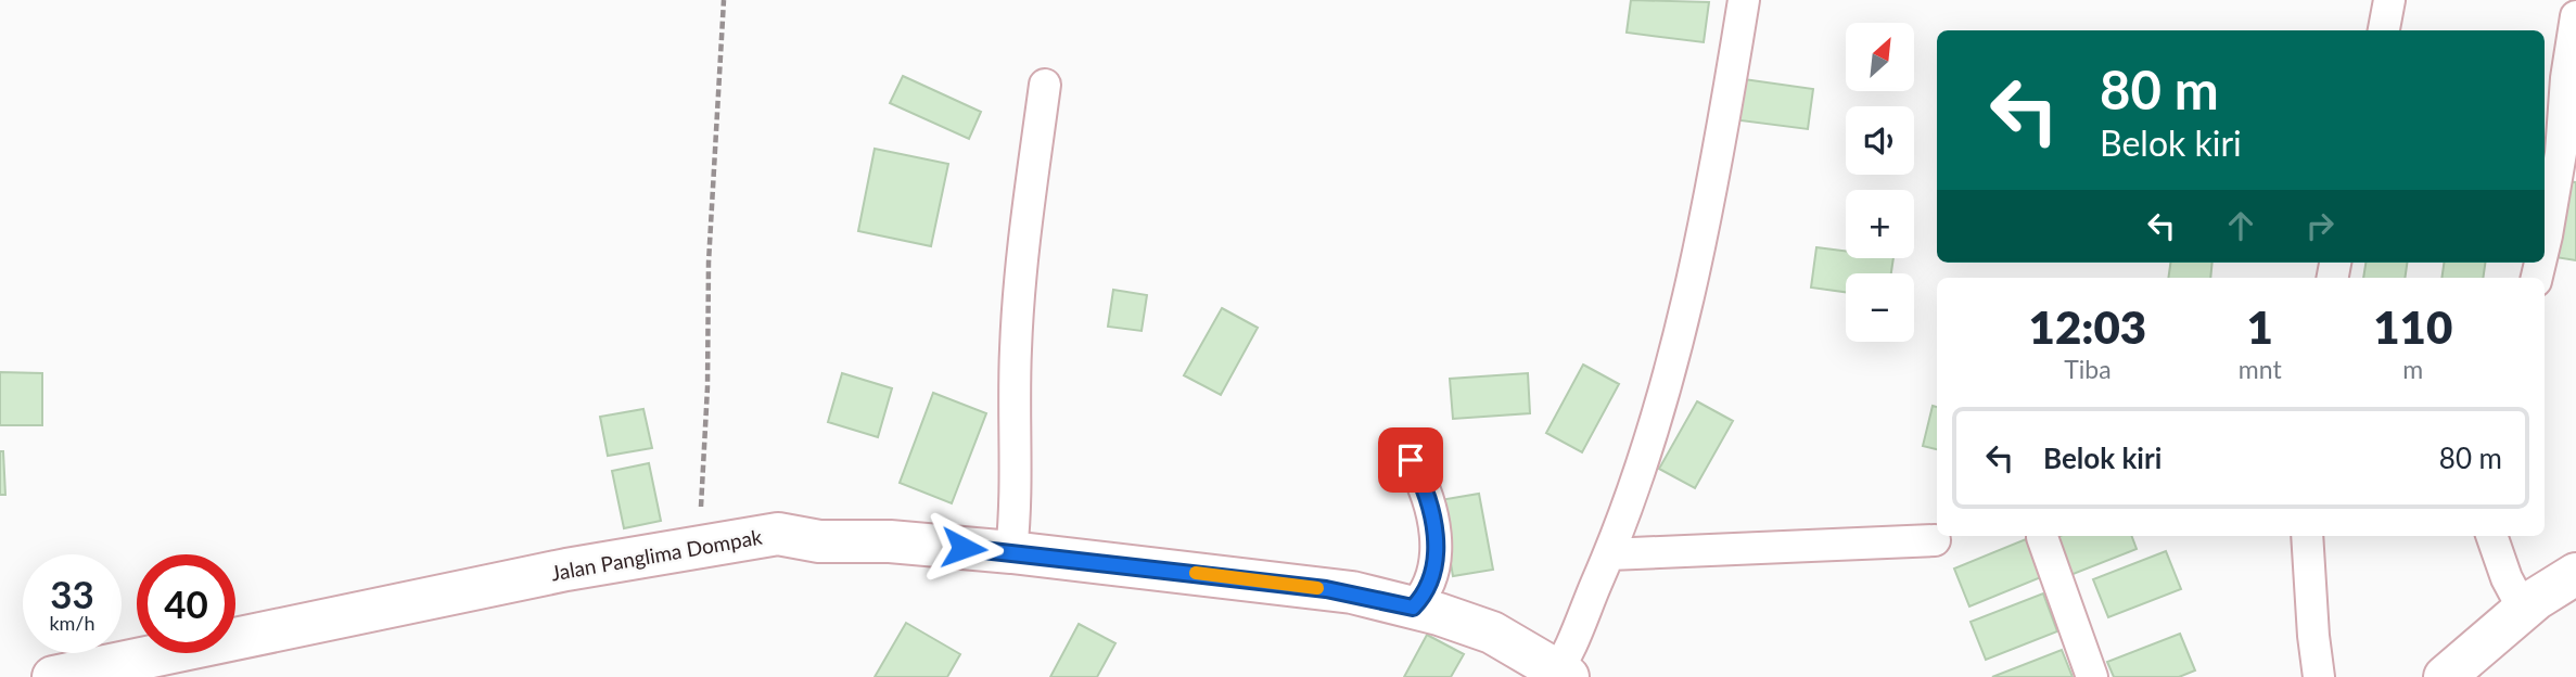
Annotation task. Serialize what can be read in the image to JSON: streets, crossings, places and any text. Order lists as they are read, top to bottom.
{
  "streets": {
    "street": ["Jalan Panglima Dompak"]
  },
  "north": "top right",
  "page": {
    "map_buttons": ["+", "−"],
    "turn": ["80 m", "Belok kiri"],
    "eta": [
      "12:03",
      "Tiba",
      "1",
      "mnt",
      "110",
      "m"
    ],
    "list": [
      {
        "name": "Belok kiri",
        "value": "80 m"
      }
    ],
    "speed": "33 km/h",
    "limit": "40"
  }
}
